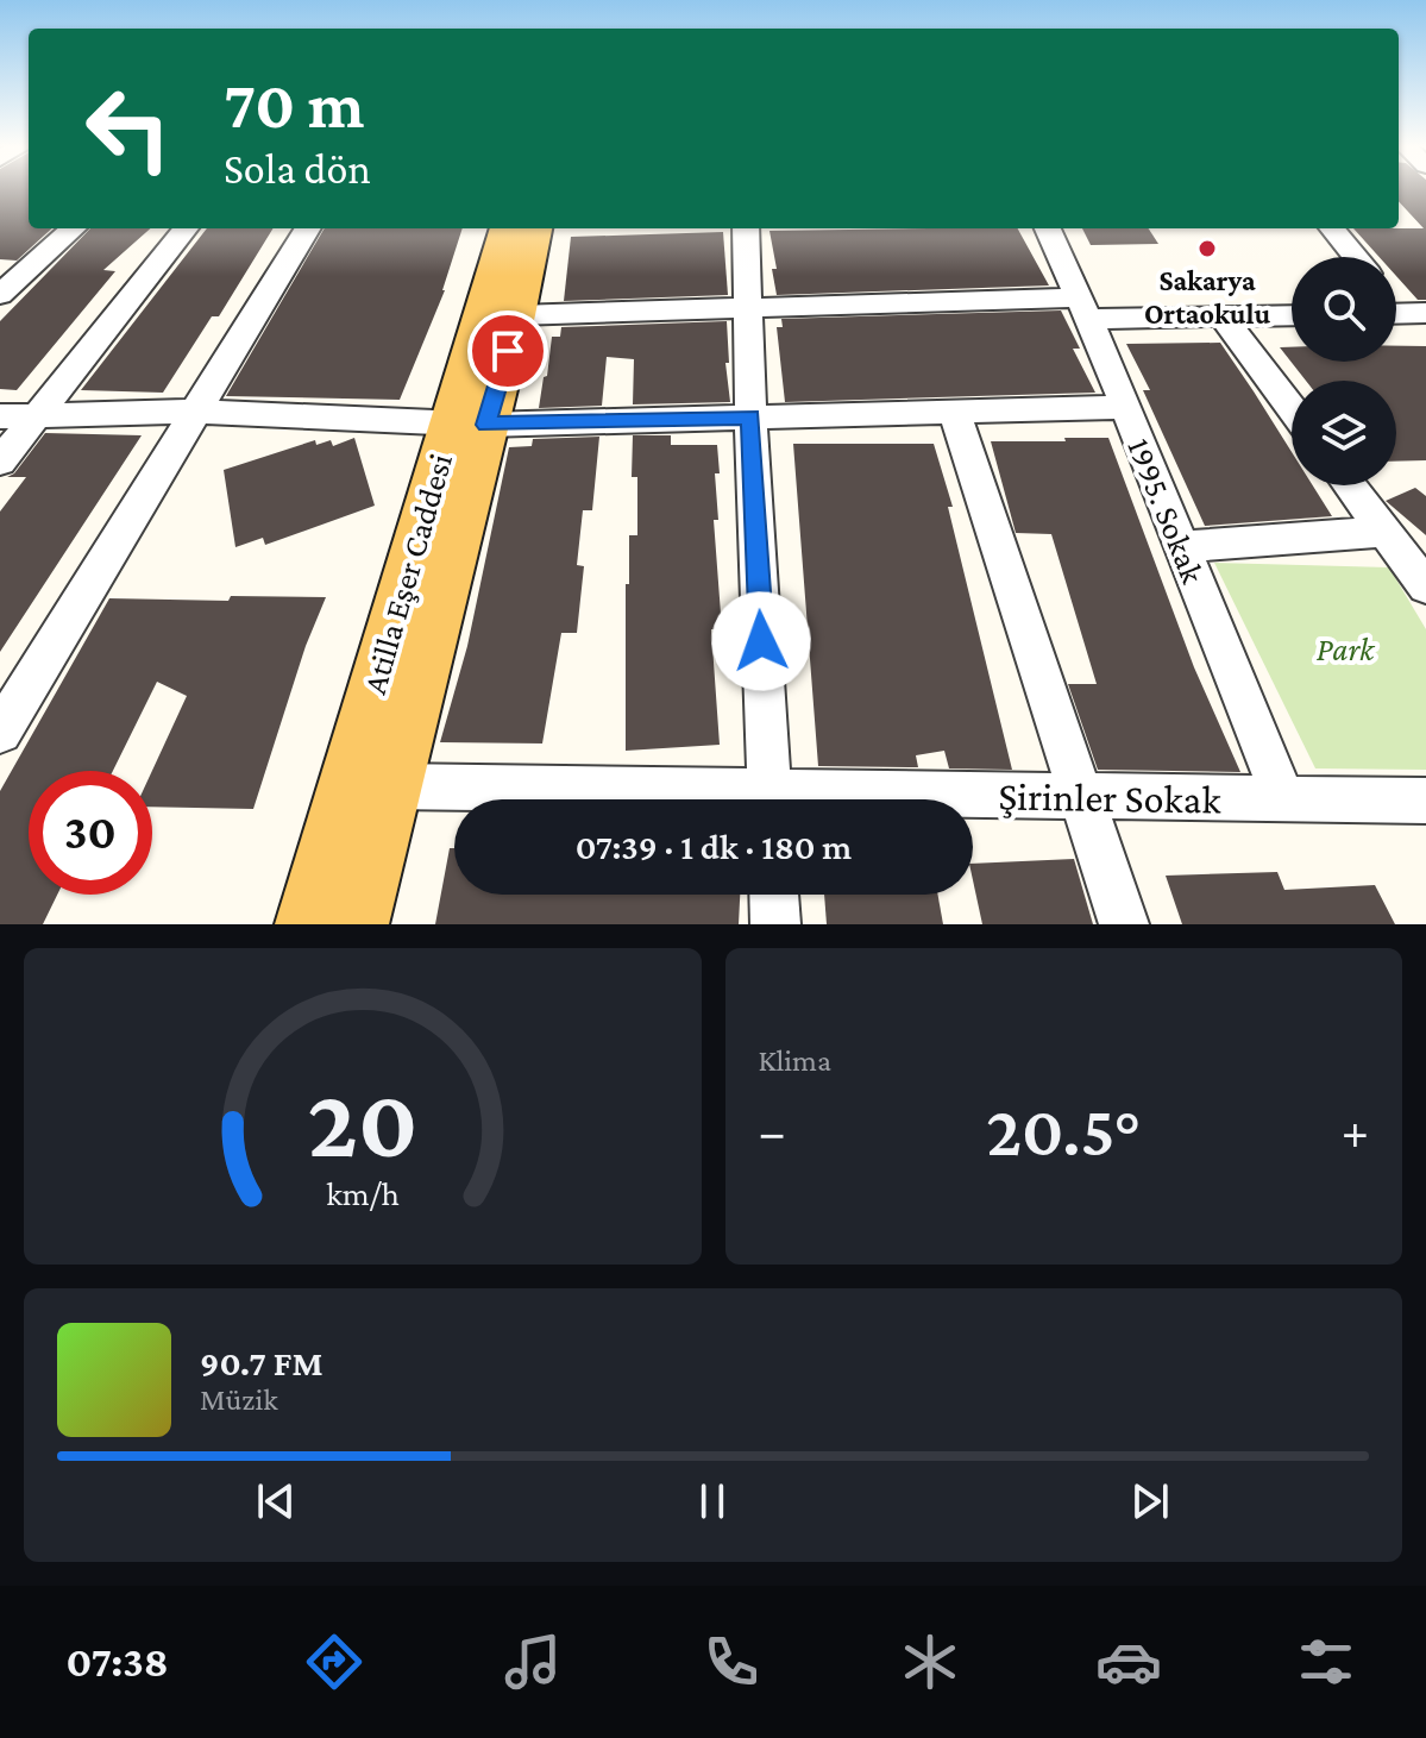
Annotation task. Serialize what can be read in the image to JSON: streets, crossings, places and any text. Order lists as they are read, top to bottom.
{
  "streets": {
    "main road": ["Atilla Eşer Caddesi"],
    "street": ["1995. Sokak", "Şirinler Sokak"]
  },
  "crossings": [
    ["1995. Sokak", "Şirinler Sokak"],
    ["Atilla Eşer Caddesi", "Şirinler Sokak"]
  ],
  "parks": ["Park"],
  "places": ["Sakarya Ortaokulu"],
  "page": {
    "turn": ["70 m", "Sola dön"],
    "limit": "30",
    "trip": "07:39 · 1 dk · 180 m",
    "tile": "Klima",
    "heat": ["−", "20.5°", "+"],
    "song": ["90.7 FM", "Müzik"],
    "tabs": "07:38",
    "gauge": ["20", "km/h"]
  }
}
